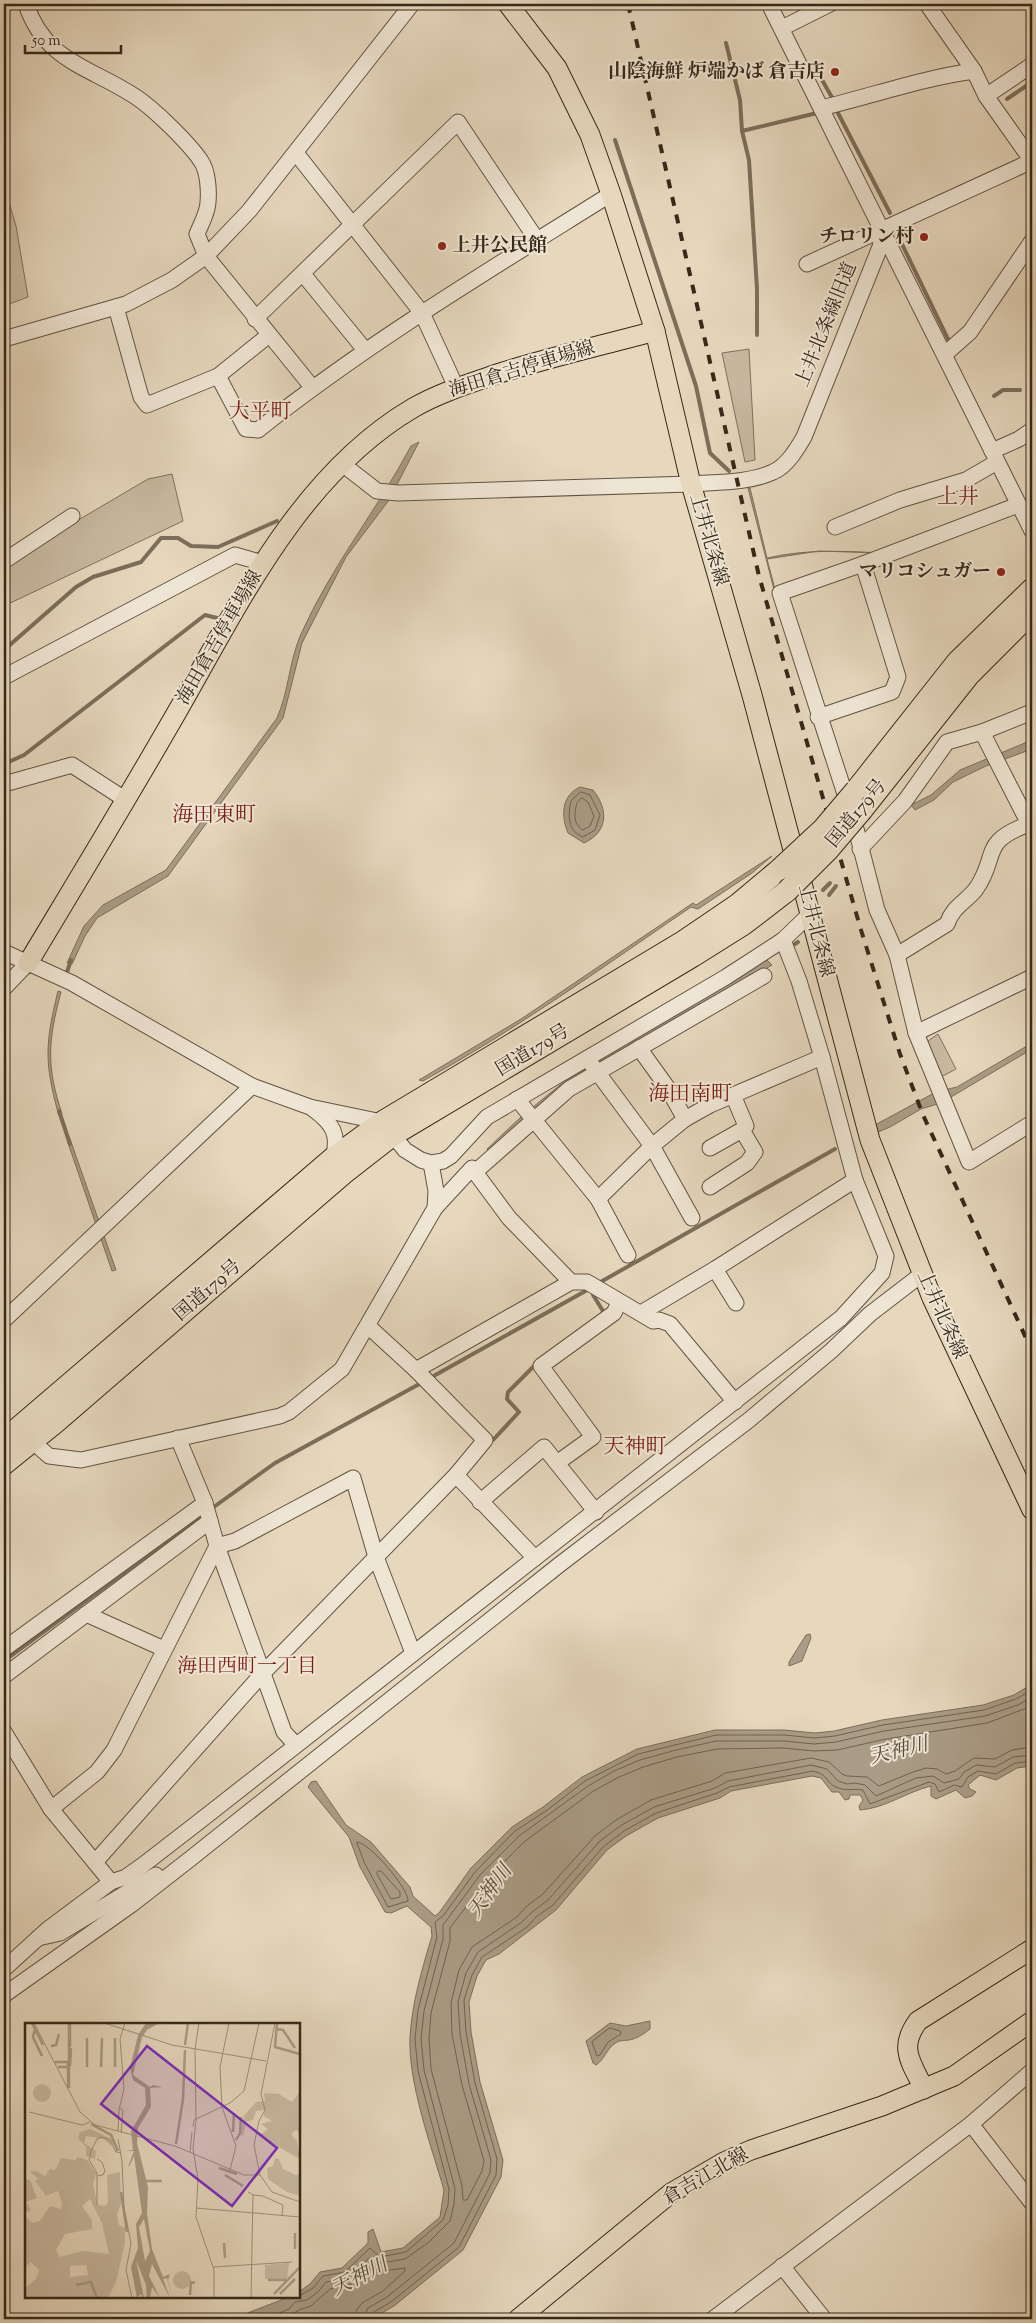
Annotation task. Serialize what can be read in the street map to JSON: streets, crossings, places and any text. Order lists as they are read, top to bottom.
{
  "streets": {
    "highway": ["国道179号"],
    "main road": ["海田倉吉停車場線", "上井北条線", "倉吉江北線"],
    "street": ["上井北条線旧道"]
  },
  "crossings": [
    ["上井北条線旧道", "海田倉吉停車場線"],
    ["上井北条線旧道", "上井北条線"],
    ["海田倉吉停車場線", "上井北条線"]
  ],
  "districts": [
    "大平町",
    "上井",
    "海田東町",
    "海田南町",
    "天神町",
    "海田西町一丁目"
  ],
  "water": ["天神川"],
  "places": [
    "山陰海鮮 炉端かば 倉吉店",
    "チロリン村",
    "上井公民館",
    "マリコシュガー"
  ],
  "scale_bar": "50 m"
}
